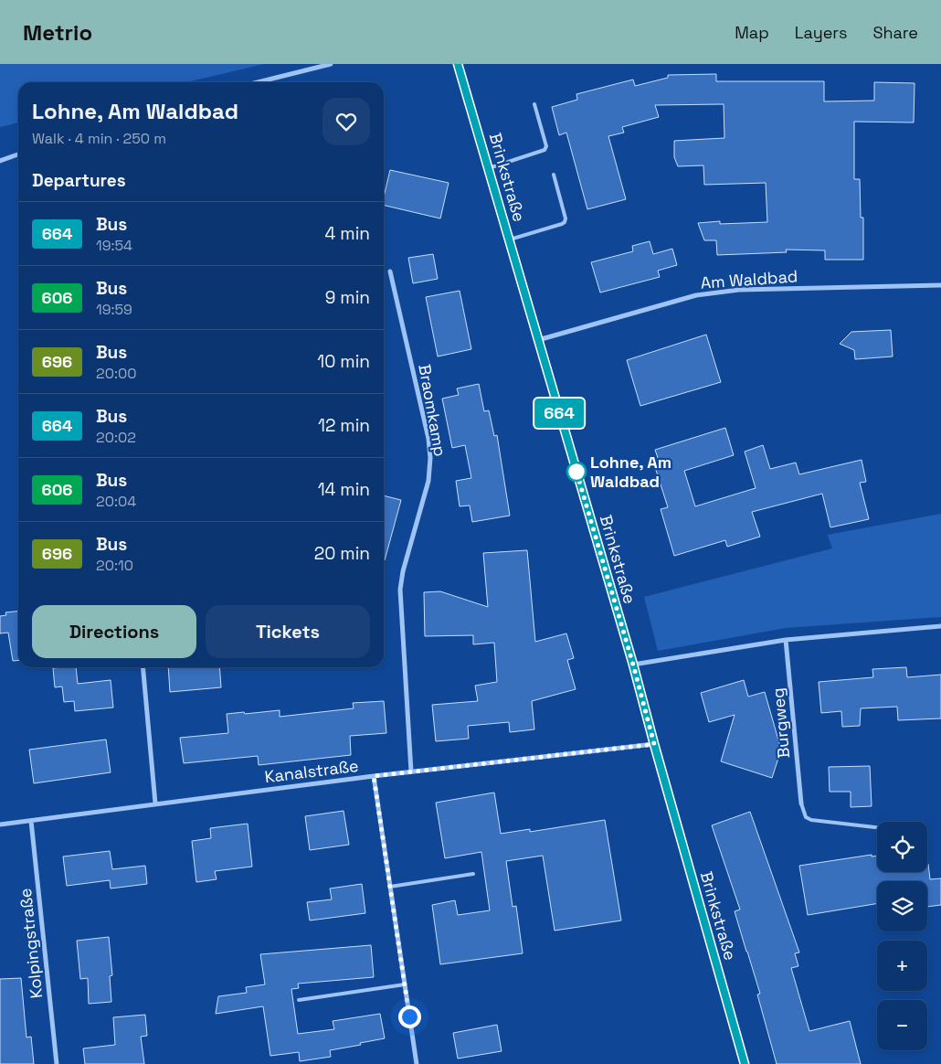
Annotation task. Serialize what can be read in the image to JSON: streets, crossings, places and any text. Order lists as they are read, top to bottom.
{
  "streets": {
    "street": [
      "Brinkstraße",
      "Am Waldbad",
      "Braomkamp",
      "Burgweg",
      "Kanalstraße",
      "Kolpingstraße"
    ]
  },
  "crossings": [
    ["Brinkstraße", "Am Waldbad"],
    ["Brinkstraße", "Kanalstraße"],
    ["Braomkamp", "Kanalstraße"],
    ["Kanalstraße", "Kolpingstraße"]
  ],
  "places": ["Lohne, Am Waldbad"],
  "lines": ["bus line 664"],
  "page": {
    "header": "Metrio",
    "nav": ["Map", "Layers", "Share"],
    "on_map": "664",
    "heading": [
      ["Lohne, Am Waldbad", "Walk · 4 min · 250 m"],
      "Departures"
    ],
    "list": [
      {
        "mark": "664",
        "name": "Bus",
        "note": "19:54",
        "value": "4 min"
      },
      {
        "mark": "606",
        "name": "Bus",
        "note": "19:59",
        "value": "9 min"
      },
      {
        "mark": "696",
        "name": "Bus",
        "note": "20:00",
        "value": "10 min"
      },
      {
        "mark": "664",
        "name": "Bus",
        "note": "20:02",
        "value": "12 min"
      },
      {
        "mark": "606",
        "name": "Bus",
        "note": "20:04",
        "value": "14 min"
      },
      {
        "mark": "696",
        "name": "Bus",
        "note": "20:10",
        "value": "20 min"
      }
    ],
    "buttons": ["Directions", "Tickets"],
    "map_buttons": ["+", "−"]
  }
}
